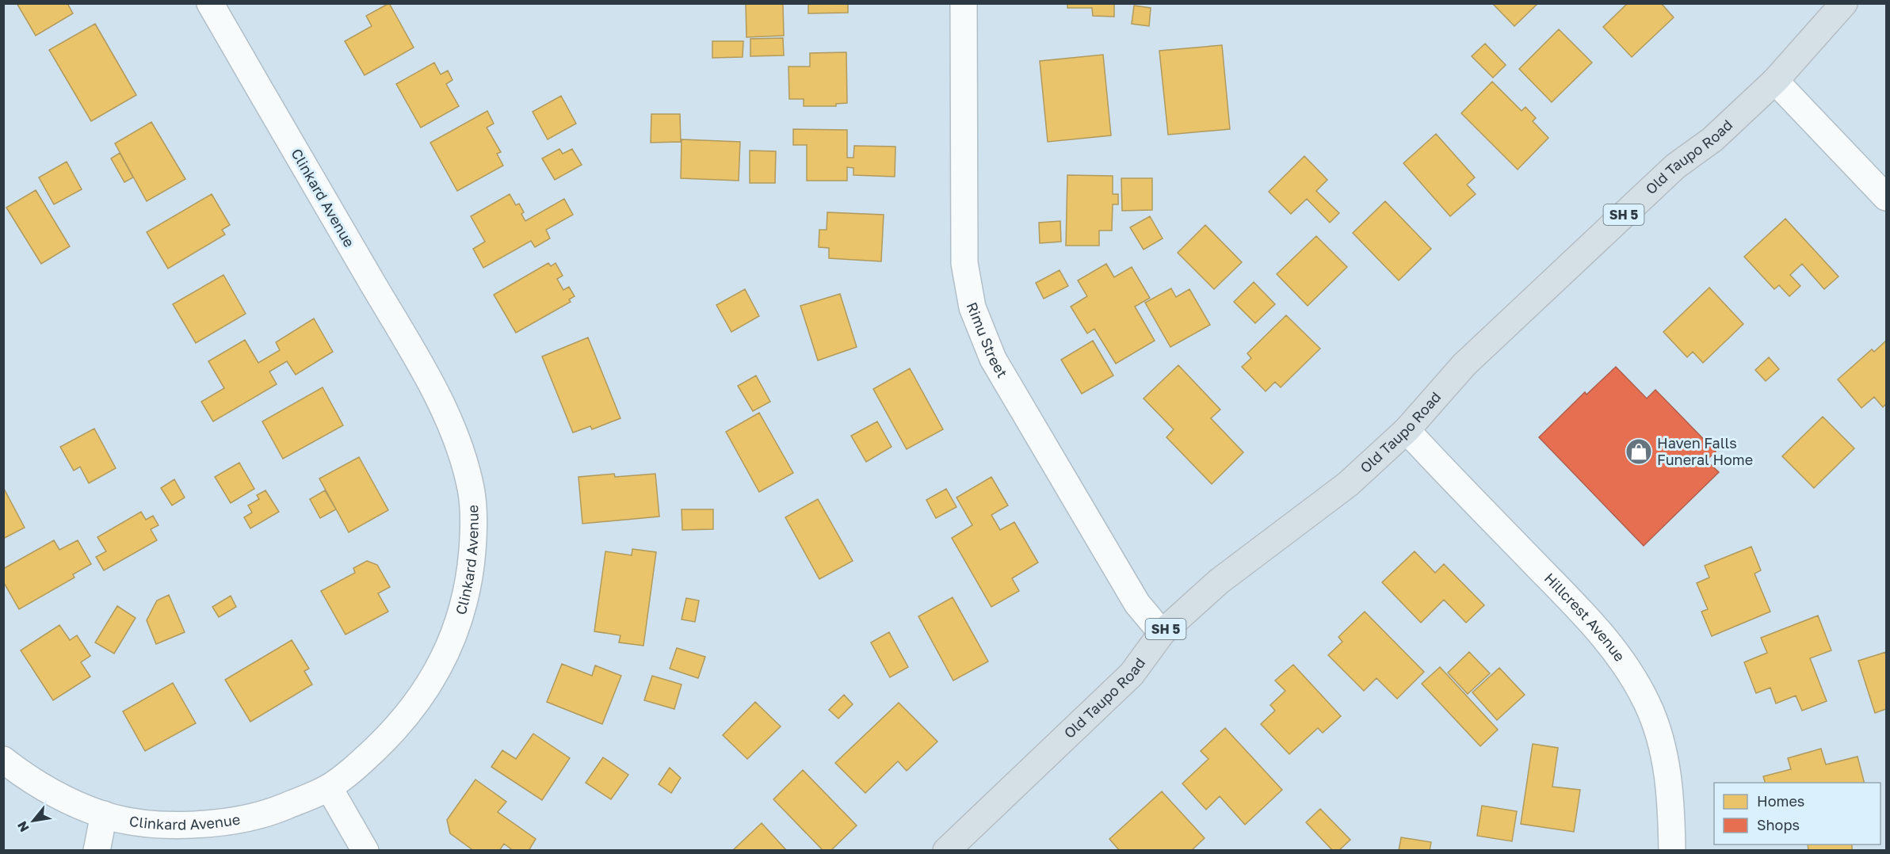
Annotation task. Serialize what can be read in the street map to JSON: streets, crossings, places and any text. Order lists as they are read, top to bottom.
{
  "streets": {
    "highway": ["Old Taupo Road", "SH 5"],
    "street": ["Clinkard Avenue", "Rimu Street", "Hillcrest Avenue"]
  },
  "crossings": [
    ["Old Taupo Road", "Rimu Street"],
    ["Old Taupo Road", "Hillcrest Avenue"]
  ],
  "places": {
    "shop": ["Haven Falls Funeral Home"]
  },
  "legend": ["Homes", "Shops"],
  "north": "bottom left"
}
